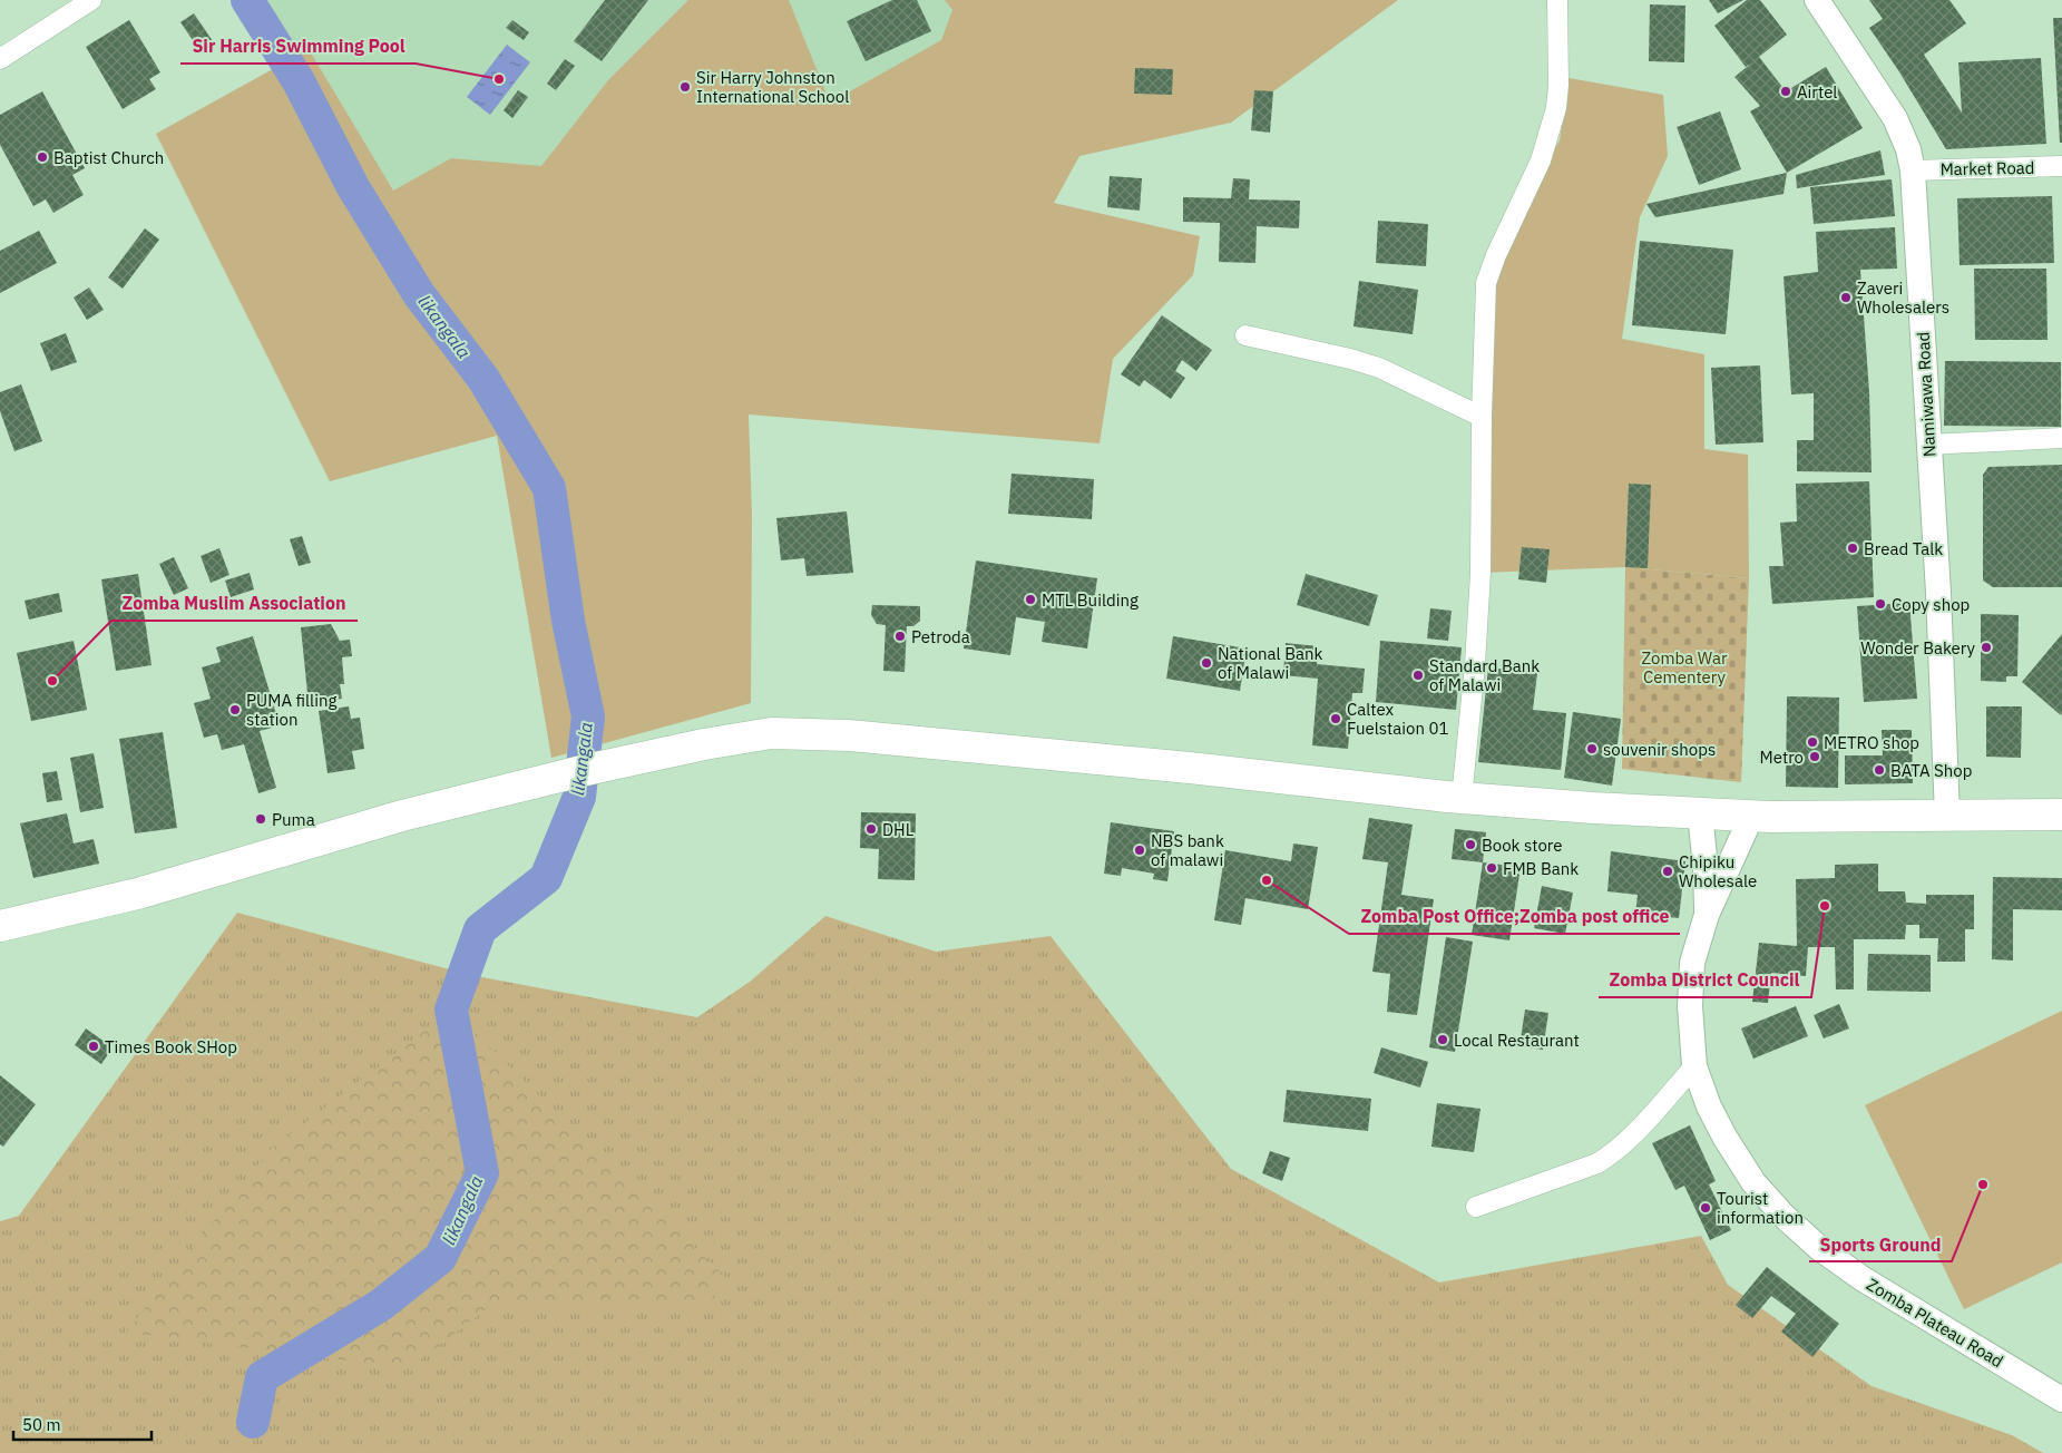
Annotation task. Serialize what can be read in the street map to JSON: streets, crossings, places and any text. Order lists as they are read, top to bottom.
{
  "streets": {
    "street": ["Market Road", "Namiwawa Road", "Zomba Plateau Road"]
  },
  "crossings": [
    ["Market Road", "Namiwawa Road"]
  ],
  "water": ["likangala"],
  "parks": ["Zomba War Cementery"],
  "places": [
    "Sir Harris Swimming Pool",
    "Sir Harry Johnston International School",
    "Airtel",
    "Baptist Church",
    "Zaveri Wholesalers",
    "Bread Talk",
    "MTL Building",
    "Copy shop",
    "Petroda",
    "Wonder Bakery",
    "National Bank of Malawi",
    "Standard Bank of Malawi",
    "Zomba Muslim Association",
    "PUMA filling station",
    "Caltex Fuelstaion 01",
    "METRO shop",
    "souvenir shops",
    "Metro",
    "BATA Shop",
    "Puma",
    "DHL",
    "Book store",
    "NBS bank of malawi",
    "FMB Bank",
    "Chipiku Wholesale",
    "Zomba Post Office;Zomba post office",
    "Zomba District Council",
    "Local Restaurant",
    "Times Book SHop",
    "Sports Ground",
    "Tourist information"
  ],
  "scale_bar": "50 m"
}
